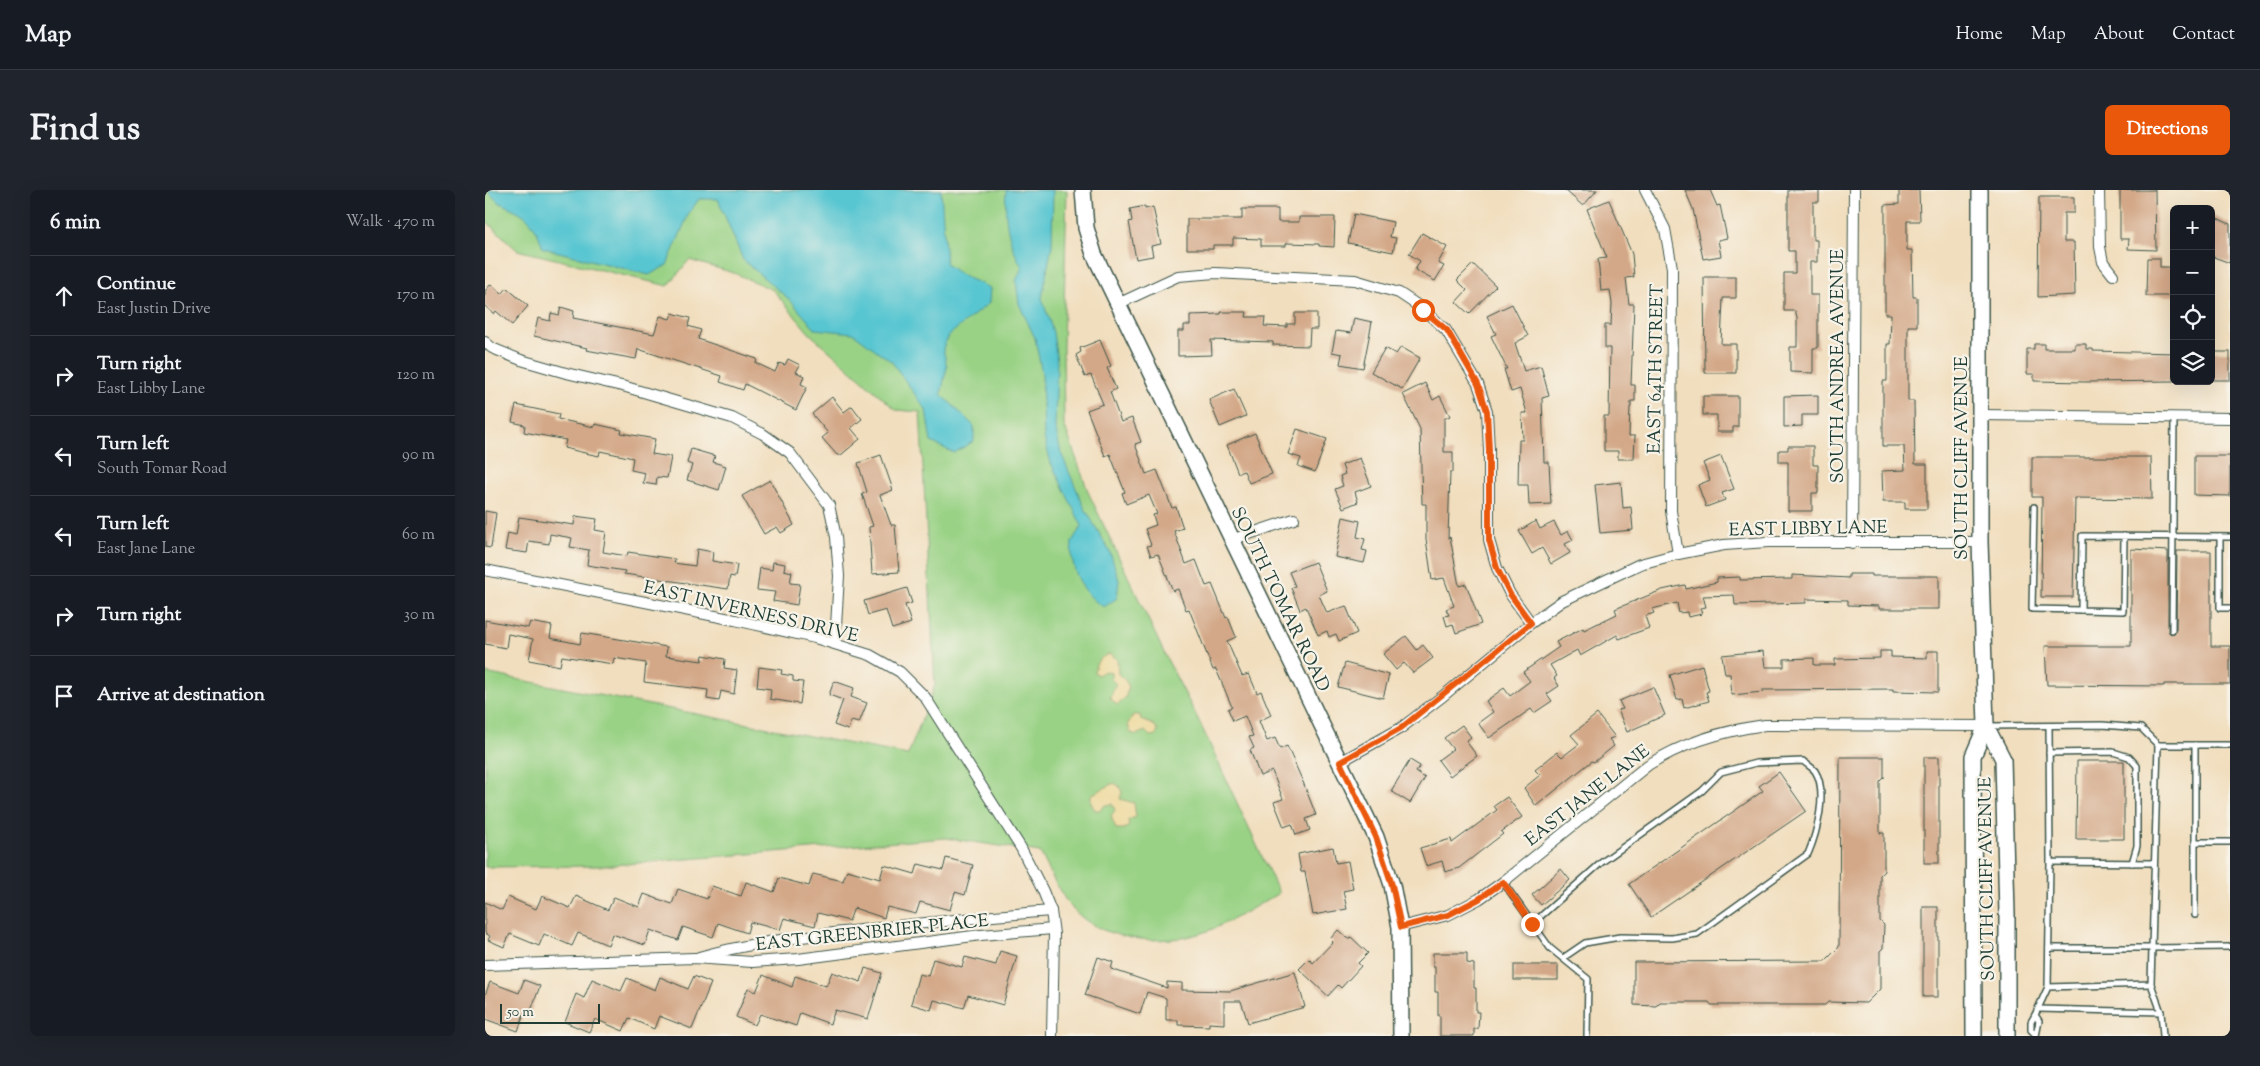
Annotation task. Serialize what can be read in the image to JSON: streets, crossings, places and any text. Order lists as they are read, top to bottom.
{
  "streets": {
    "main road": ["SOUTH CLIFF AVENUE", "SOUTH TOMAR ROAD"],
    "street": [
      "SOUTH ANDREA AVENUE",
      "EAST 64TH STREET",
      "EAST LIBBY LANE",
      "EAST INVERNESS DRIVE",
      "EAST JANE LANE",
      "EAST GREENBRIER PLACE"
    ]
  },
  "crossings": [
    ["SOUTH ANDREA AVENUE", "EAST LIBBY LANE"],
    ["EAST 64TH STREET", "EAST LIBBY LANE"],
    ["SOUTH CLIFF AVENUE", "EAST LIBBY LANE"],
    ["SOUTH CLIFF AVENUE", "EAST JANE LANE"],
    ["EAST LIBBY LANE", "SOUTH TOMAR ROAD"],
    ["SOUTH TOMAR ROAD", "EAST JANE LANE"],
    ["EAST INVERNESS DRIVE", "EAST GREENBRIER PLACE"]
  ],
  "scale_bar": "50 m",
  "page": {
    "header": "Map",
    "nav": [
      "Home",
      "Map",
      "About",
      "Contact"
    ],
    "title": "Find us",
    "buttons": "Directions",
    "heading": ["6 min", "Walk · 470 m"],
    "map_buttons": ["+", "−"],
    "list": [
      ["Continue", "East Justin Drive", "170 m"],
      ["Turn right", "East Libby Lane", "120 m"],
      ["Turn left", "South Tomar Road", "90 m"],
      ["Turn left", "East Jane Lane", "60 m"],
      ["Turn right", "30 m"],
      "Arrive at destination"
    ],
    "scale": "50 m"
  }
}
